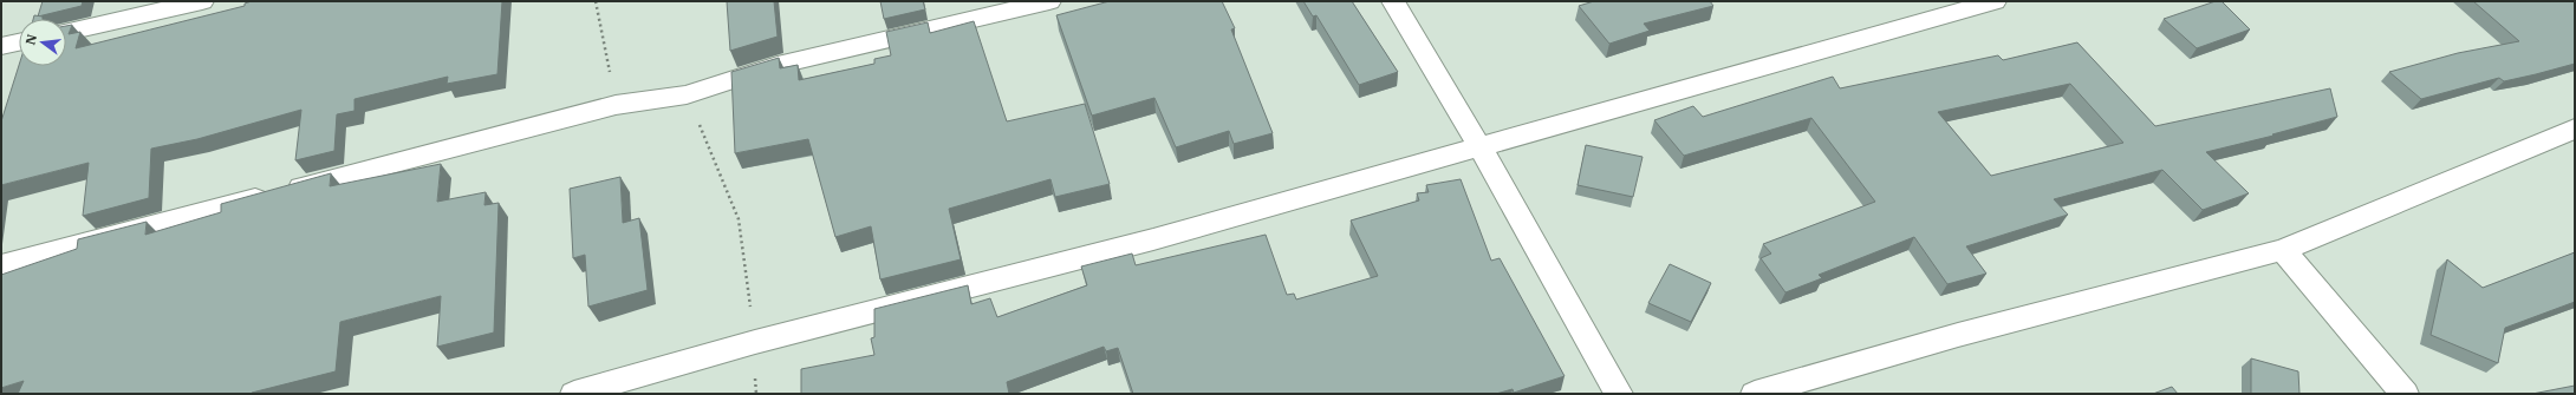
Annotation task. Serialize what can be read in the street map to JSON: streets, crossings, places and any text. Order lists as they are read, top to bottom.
{
  "north": "left"
}
